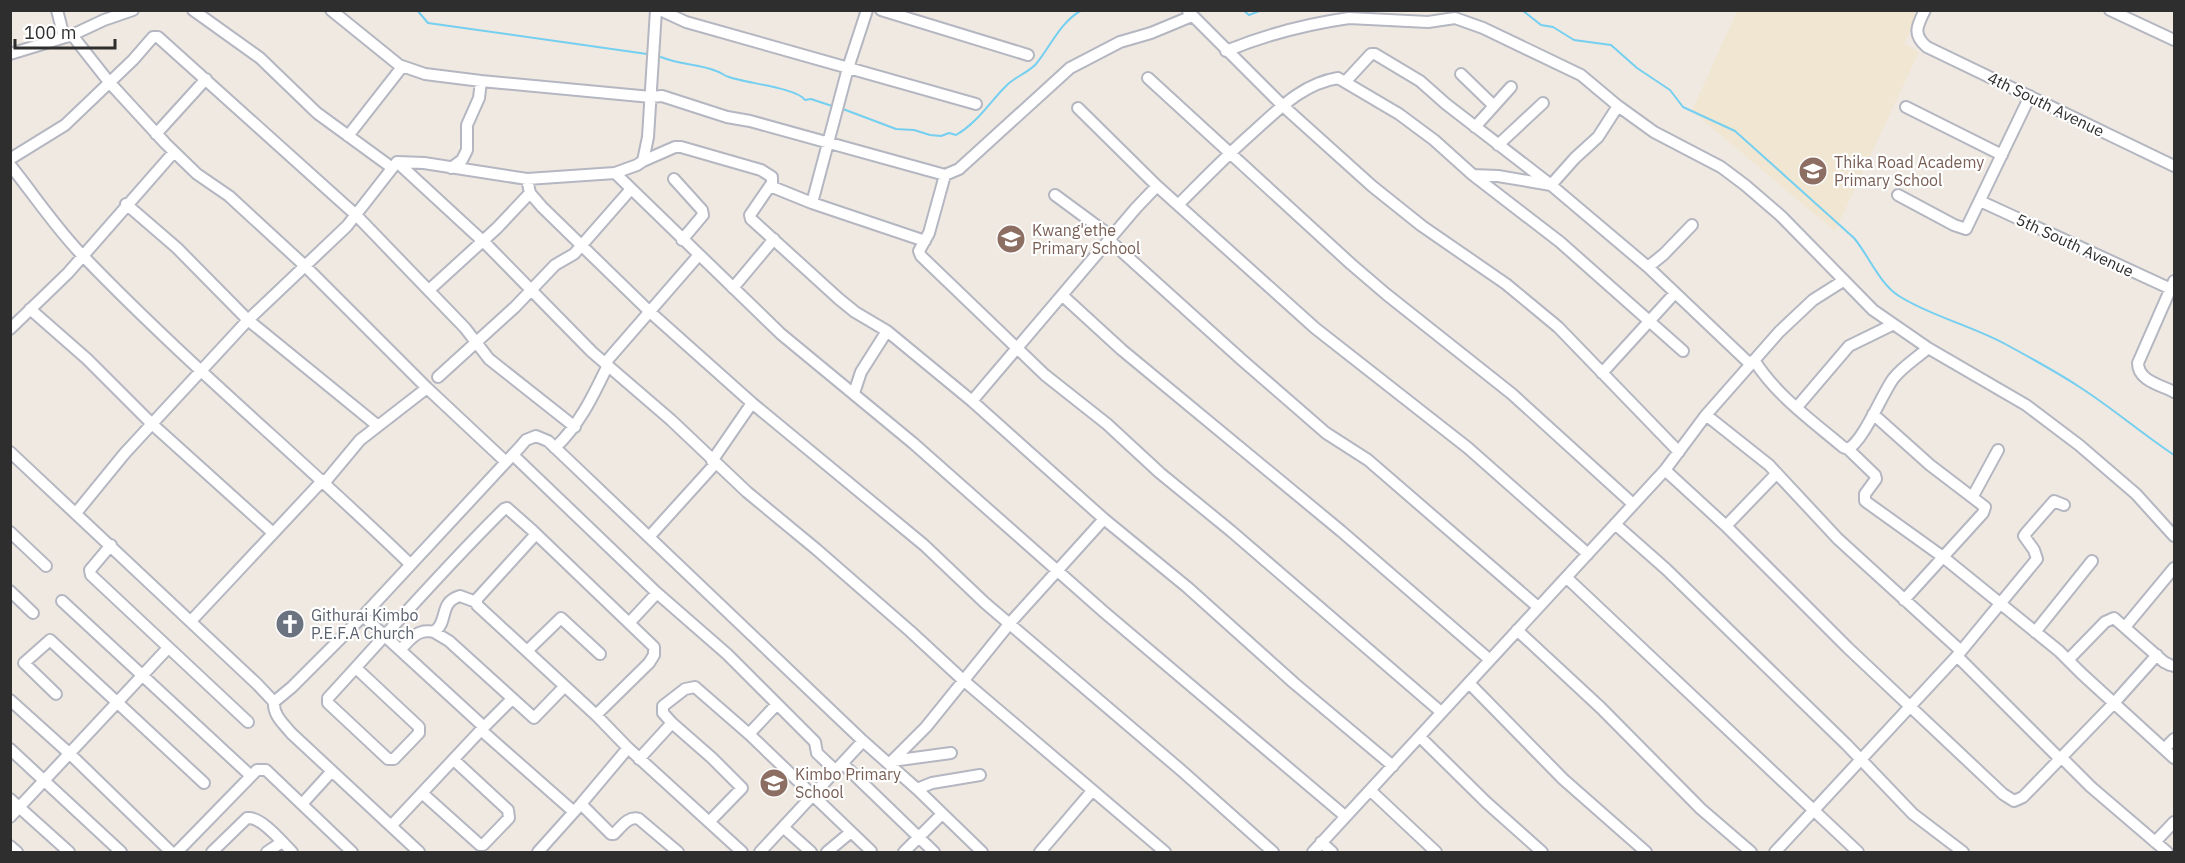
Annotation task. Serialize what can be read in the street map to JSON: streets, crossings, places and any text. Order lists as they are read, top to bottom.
{
  "streets": {
    "street": ["4th South Avenue", "5th South Avenue"]
  },
  "places": {
    "school or university": ["Thika Road Academy Primary School", "Kwang'ethe Primary School", "Kimbo Primary School"],
    "church": ["Githurai Kimbo P.E.F.A Church"]
  },
  "scale_bar": "100 m"
}
